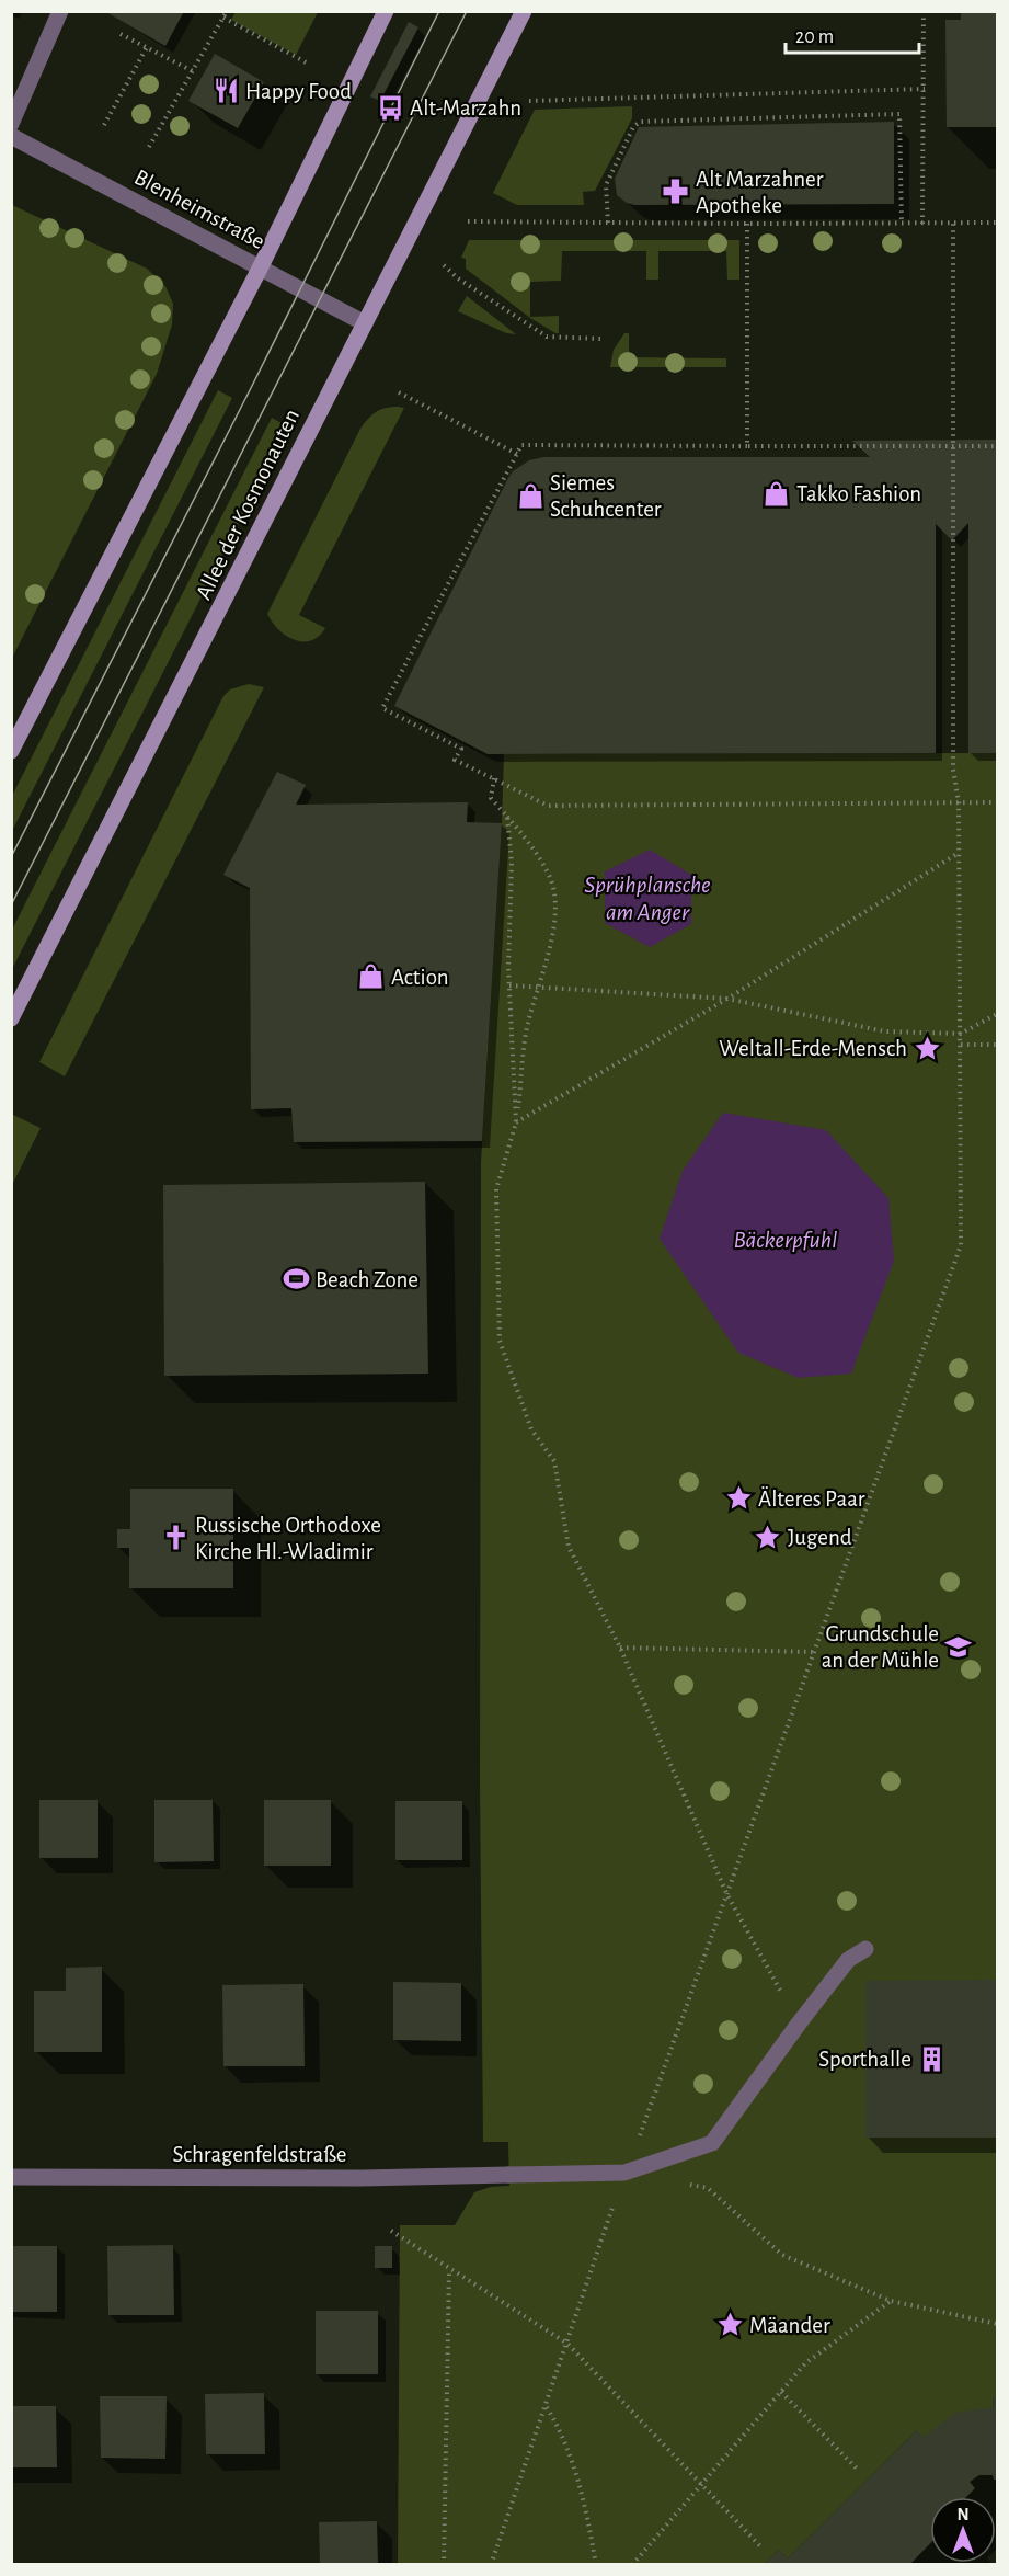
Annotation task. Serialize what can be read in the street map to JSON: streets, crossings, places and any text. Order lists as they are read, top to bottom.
{
  "streets": {
    "main road": ["Allee der Kosmonauten"],
    "street": ["Blenheimstraße", "Schragenfeldstraße"]
  },
  "crossings": [
    ["Blenheimstraße", "Allee der Kosmonauten"]
  ],
  "water": ["Sprühplansche am Anger", "Bäckerpfuhl"],
  "places": {
    "restaurant": ["Happy Food"],
    "bus stop": ["Alt-Marzahn"],
    "pharmacy": ["Alt Marzahner Apotheke"],
    "shop": ["Takko Fashion", "Siemes Schuhcenter", "Action"],
    "place": [
      "Weltall-Erde-Mensch",
      "Älteres Paar",
      "Jugend",
      "Mäander"
    ],
    "sports": ["Beach Zone"],
    "church": ["Russische Orthodoxe Kirche Hl.-Wladimir"],
    "school or university": ["Grundschule an der Mühle"],
    "building": ["Sporthalle"]
  },
  "scale_bar": "20 m",
  "north": "top"
}
